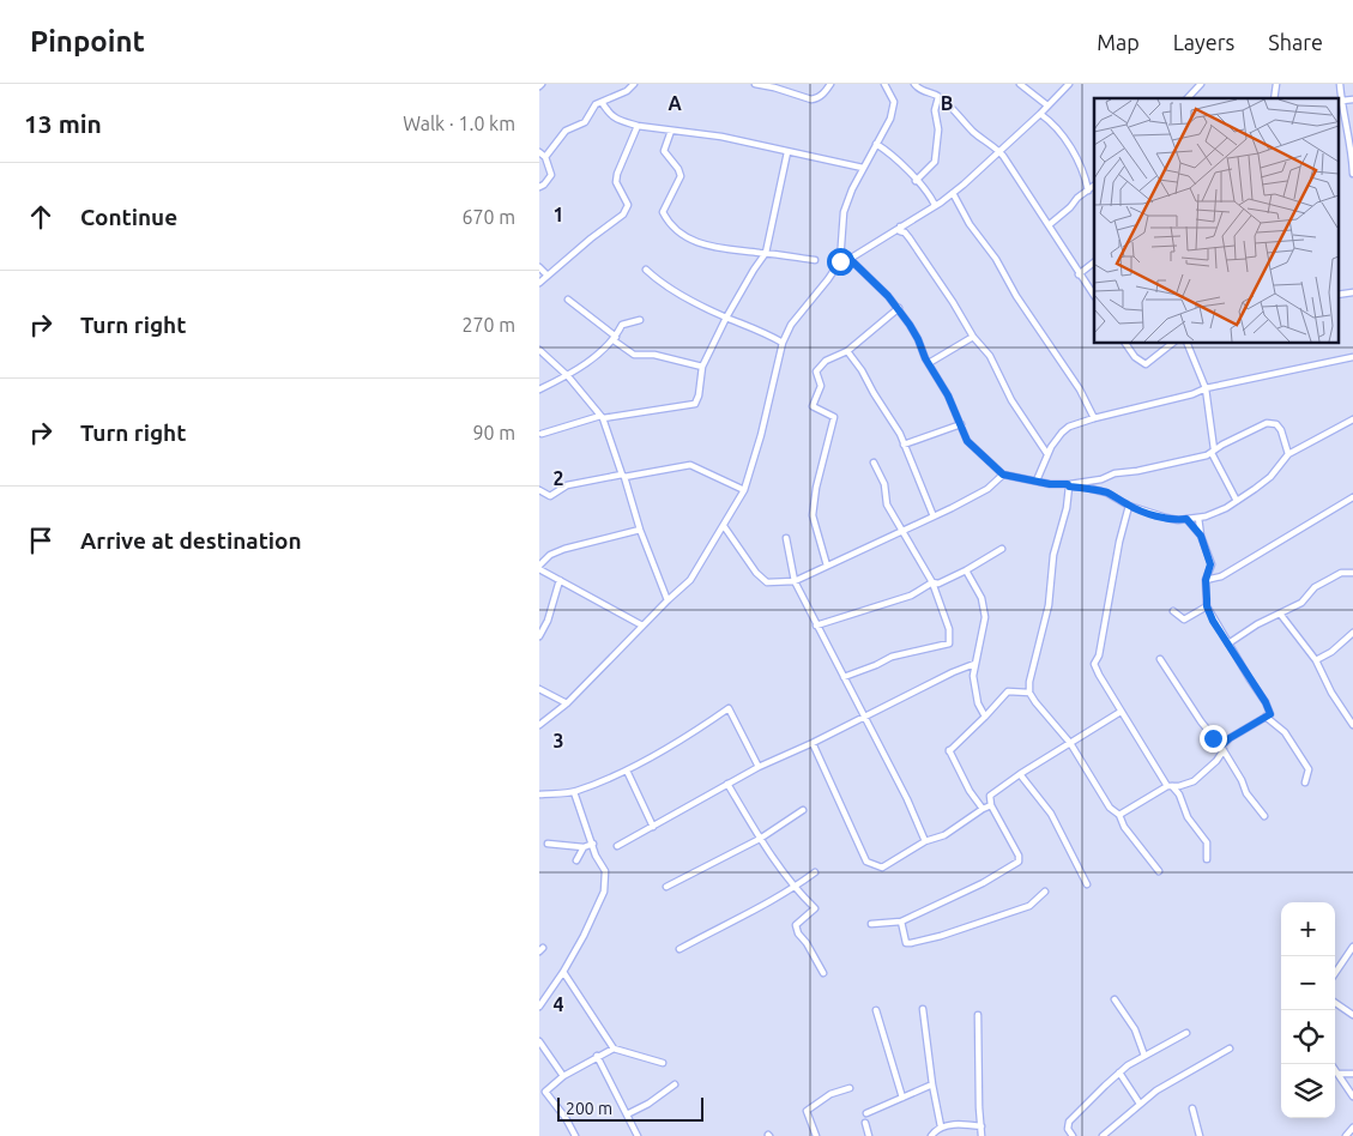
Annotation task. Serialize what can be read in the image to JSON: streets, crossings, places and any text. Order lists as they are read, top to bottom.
{
  "scale_bar": "200 m",
  "page": {
    "header": "Pinpoint",
    "nav": ["Map", "Layers", "Share"],
    "heading": ["13 min", "Walk · 1.0 km"],
    "list": [
      ["Continue", "670 m"],
      ["Turn right", "270 m"],
      ["Turn right", "90 m"],
      "Arrive at destination"
    ],
    "map_buttons": ["+", "−"],
    "scale": "200 m"
  },
  "grid": {
    "columns": ["A", "B"],
    "rows": [
      "1",
      "2",
      "3",
      "4"
    ]
  }
}
